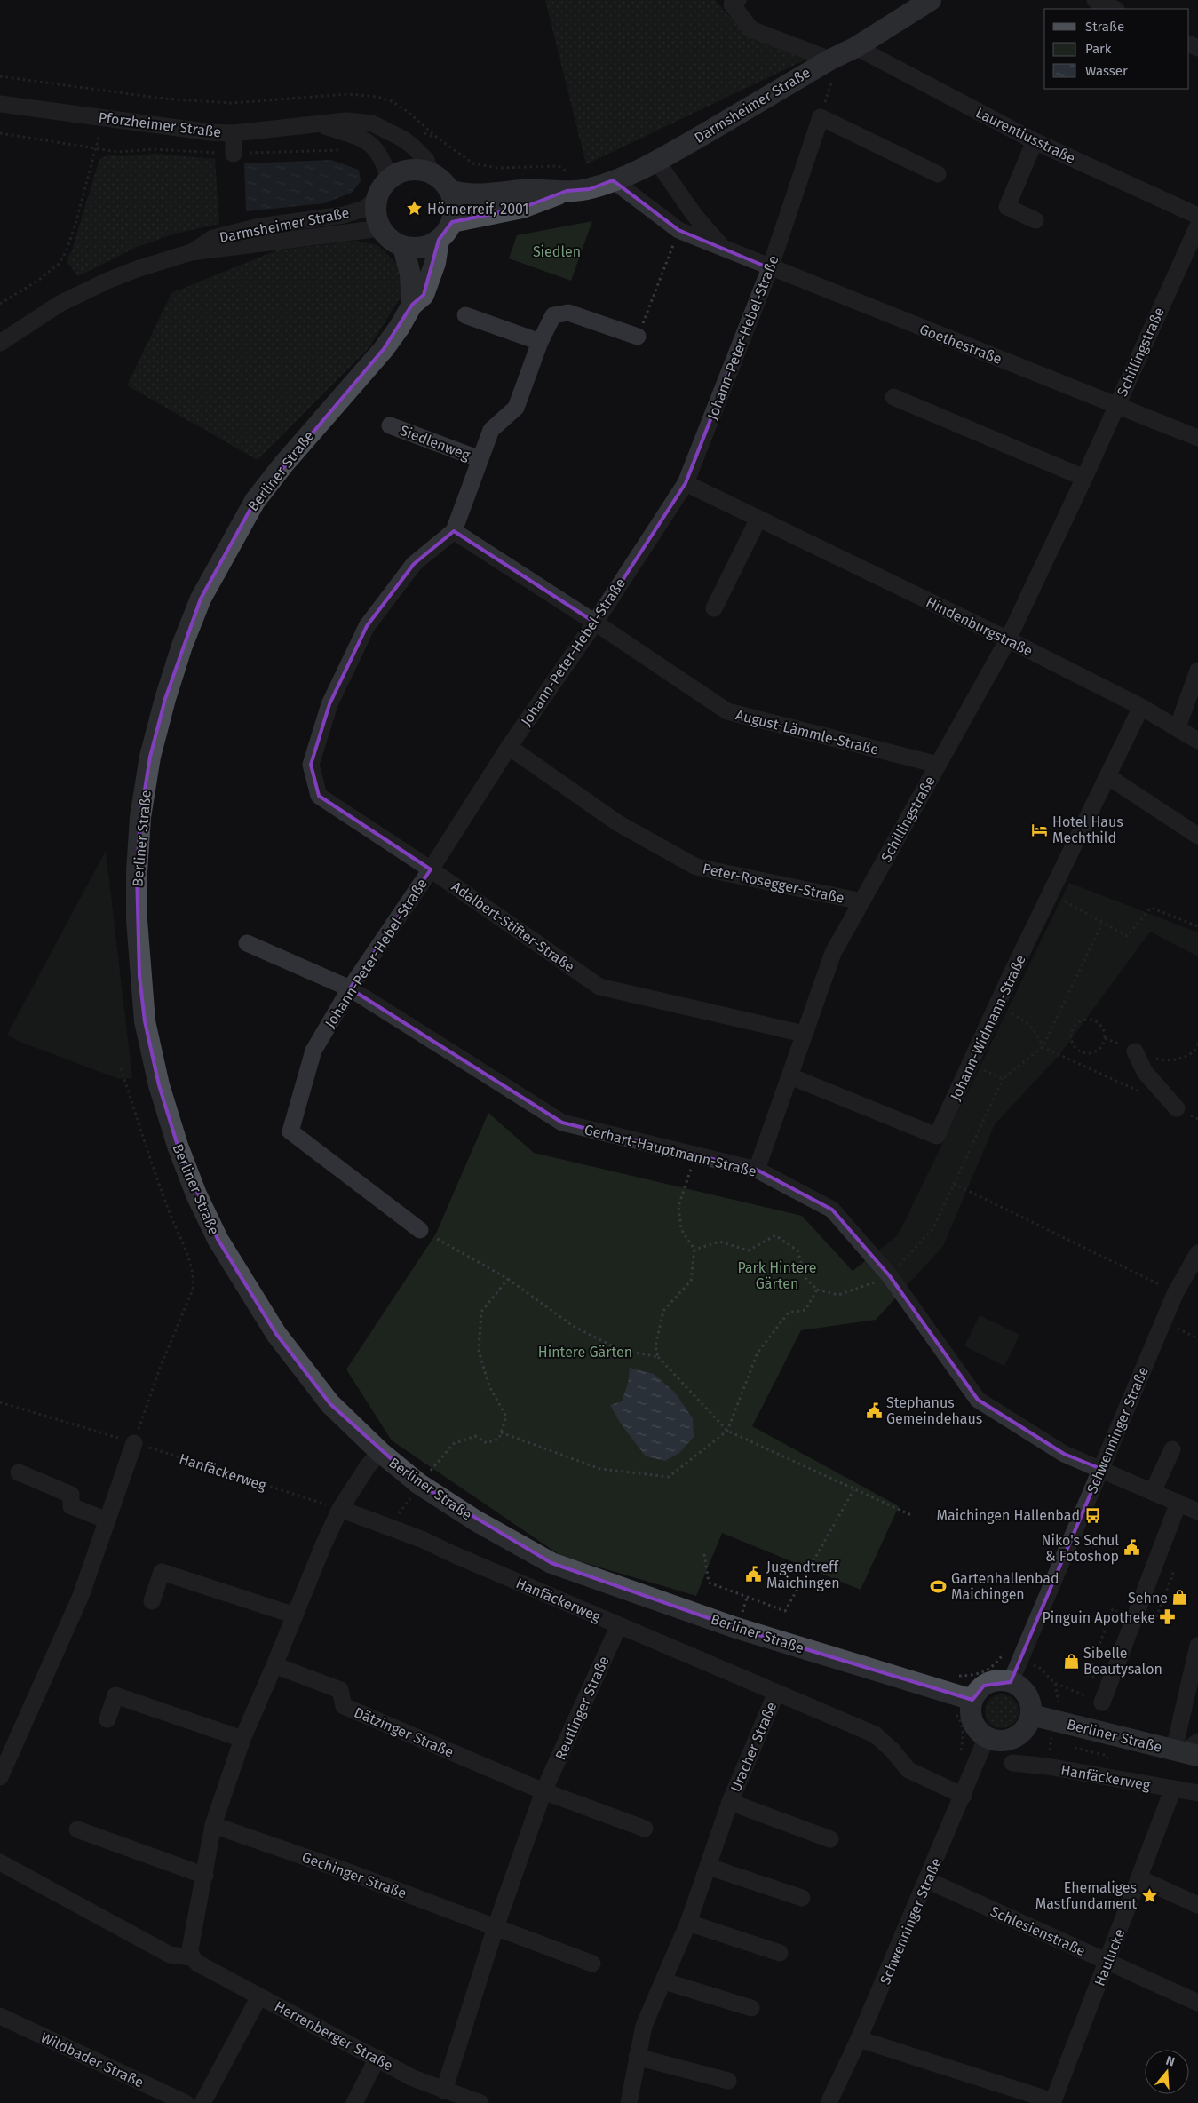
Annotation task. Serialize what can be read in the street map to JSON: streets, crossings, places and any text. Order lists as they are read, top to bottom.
{
  "streets": {
    "main road": ["Darmsheimer Straße", "Berliner Straße"],
    "street": [
      "Pforzheimer Straße",
      "Laurentiusstraße",
      "Johann-Peter-Hebel-Straße",
      "Goethestraße",
      "Schillingstraße",
      "Siedlenweg",
      "Hindenburgstraße",
      "August-Lämmle-Straße",
      "Peter-Rosegger-Straße",
      "Adalbert-Stifter-Straße",
      "Johann-Widmann-Straße",
      "Gerhart-Hauptmann-Straße",
      "Schwenninger Straße",
      "Hanfäckerweg",
      "Reutlinger Straße",
      "Dätzinger Straße",
      "Uracher Straße",
      "Gechinger Straße",
      "Schlesienstraße",
      "Haulucke",
      "Herrenberger Straße",
      "Wildbader Straße"
    ]
  },
  "crossings": [
    ["Darmsheimer Straße", "Pforzheimer Straße"],
    ["Darmsheimer Straße", "Laurentiusstraße"],
    ["Darmsheimer Straße", "Goethestraße"],
    ["Darmsheimer Straße", "Berliner Straße"],
    ["Pforzheimer Straße", "Berliner Straße"],
    ["Johann-Peter-Hebel-Straße", "Goethestraße"],
    ["Johann-Peter-Hebel-Straße", "Hindenburgstraße"],
    ["Johann-Peter-Hebel-Straße", "August-Lämmle-Straße"],
    ["Johann-Peter-Hebel-Straße", "Peter-Rosegger-Straße"],
    ["Johann-Peter-Hebel-Straße", "Adalbert-Stifter-Straße"],
    ["Johann-Peter-Hebel-Straße", "Gerhart-Hauptmann-Straße"],
    ["Goethestraße", "Schillingstraße"],
    ["Schillingstraße", "Hindenburgstraße"],
    ["Schillingstraße", "August-Lämmle-Straße"],
    ["Schillingstraße", "Peter-Rosegger-Straße"],
    ["Schillingstraße", "Adalbert-Stifter-Straße"],
    ["Schillingstraße", "Johann-Widmann-Straße"],
    ["Schillingstraße", "Gerhart-Hauptmann-Straße"],
    ["Siedlenweg", "Adalbert-Stifter-Straße"],
    ["Berliner Straße", "Schwenninger Straße"],
    ["Hindenburgstraße", "Johann-Widmann-Straße"],
    ["Gerhart-Hauptmann-Straße", "Schwenninger Straße"],
    ["Schwenninger Straße", "Hanfäckerweg"],
    ["Schwenninger Straße", "Schlesienstraße"],
    ["Schwenninger Straße", "Haulucke"],
    ["Hanfäckerweg", "Reutlinger Straße"],
    ["Hanfäckerweg", "Uracher Straße"],
    ["Hanfäckerweg", "Haulucke"],
    ["Reutlinger Straße", "Dätzinger Straße"],
    ["Reutlinger Straße", "Gechinger Straße"],
    ["Reutlinger Straße", "Herrenberger Straße"],
    ["Schlesienstraße", "Haulucke"]
  ],
  "parks": ["Siedlen", "Park Hintere Gärten", "Hintere Gärten"],
  "places": {
    "place": ["Hörnerreif, 2001", "Ehemaliges Mastfundament"],
    "hotel": ["Hotel Haus Mechthild"],
    "public building": ["Stephanus Gemeindehaus", "Niko's Schul & Fotoshop", "Jugendtreff Maichingen"],
    "bus stop": ["Maichingen Hallenbad"],
    "sports": ["Gartenhallenbad Maichingen"],
    "shop": ["Sehne", "Sibelle Beautysalon"],
    "pharmacy": ["Pinguin Apotheke"]
  },
  "legend": ["Straße", "Park", "Wasser"],
  "north": "top"
}
